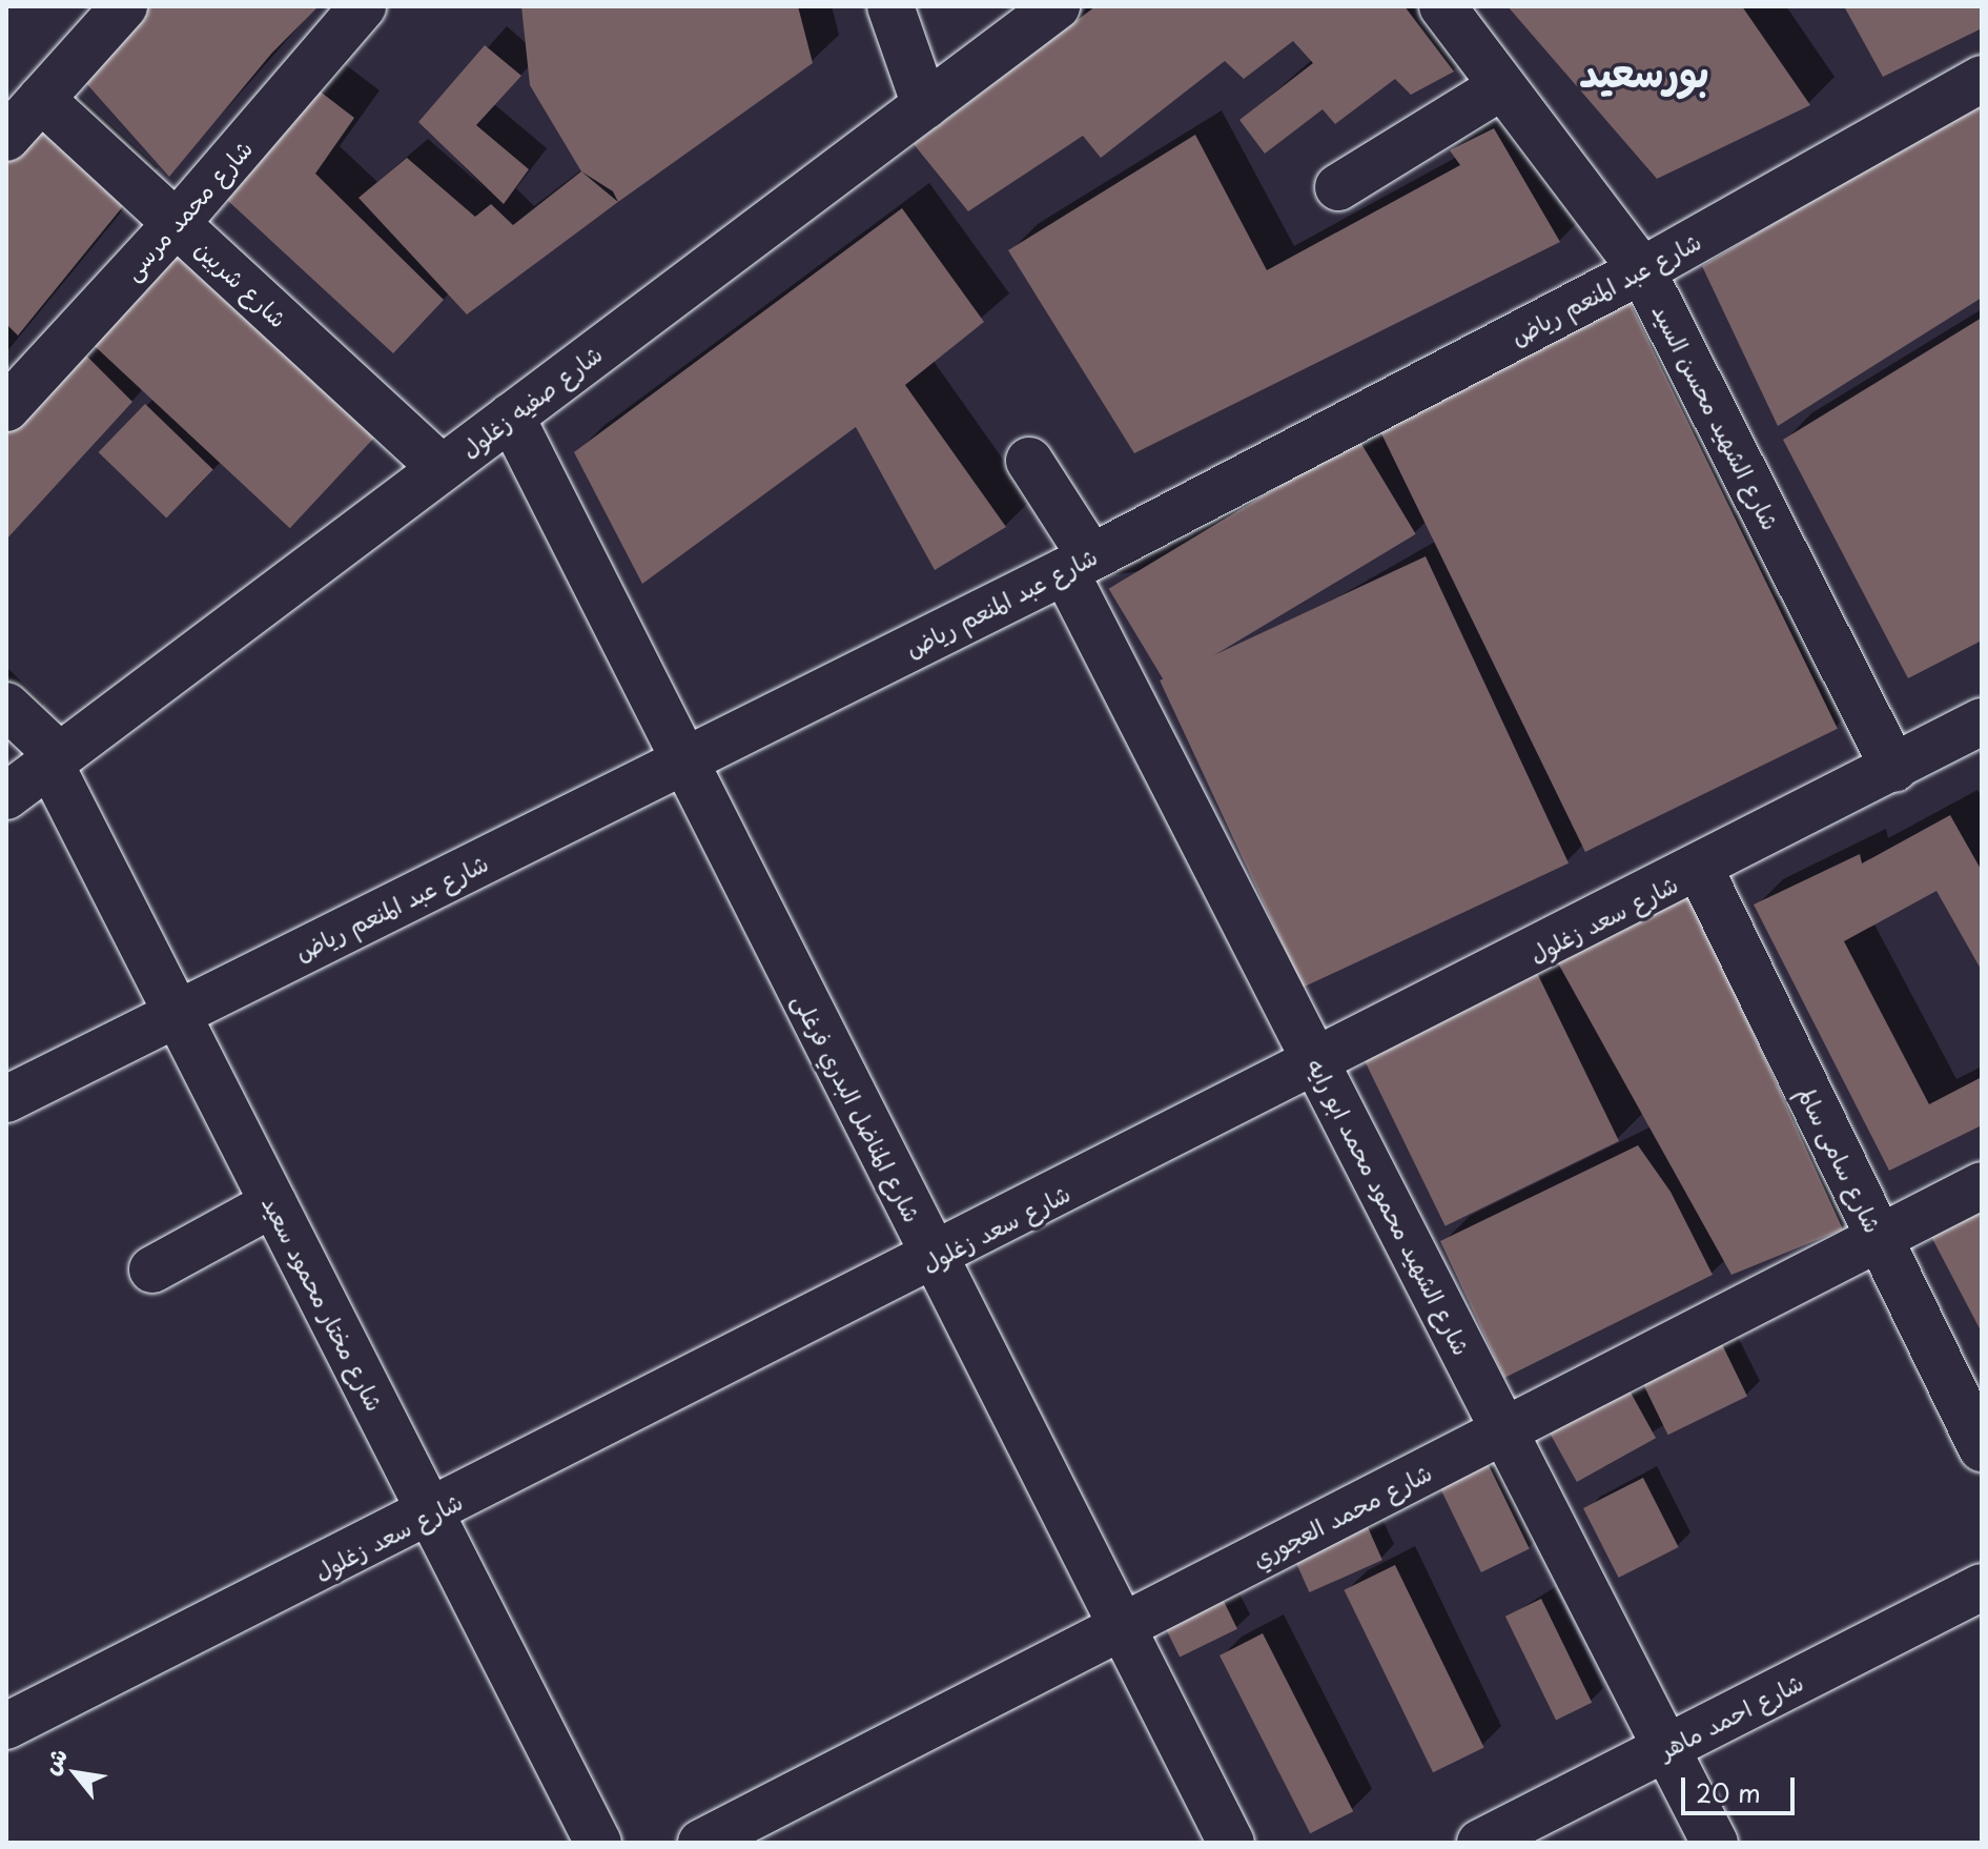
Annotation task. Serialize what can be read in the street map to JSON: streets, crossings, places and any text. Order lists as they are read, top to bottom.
{
  "streets": {
    "street": [
      "شارع محمد مرسى",
      "شارع شربين",
      "شارع عبد المنعم رياض",
      "شارع صفيه زغلول",
      "شارع الشهيد محسن السيد",
      "شارع سعد زغلول",
      "شارع المناضل البدري فرغلى",
      "شارع سامى سالم",
      "شارع الشهيد محمود محمد ابو رايه",
      "شارع مختار محمود سعيد",
      "شارع محمد العجوري",
      "شارع احمد ماهر"
    ]
  },
  "crossings": [
    ["شارع محمد مرسى", "شارع شربين"],
    ["شارع شربين", "شارع صفيه زغلول"],
    ["شارع عبد المنعم رياض", "شارع الشهيد محسن السيد"],
    ["شارع عبد المنعم رياض", "شارع المناضل البدري فرغلى"],
    ["شارع عبد المنعم رياض", "شارع الشهيد محمود محمد ابو رايه"],
    ["شارع عبد المنعم رياض", "شارع مختار محمود سعيد"],
    ["شارع صفيه زغلول", "شارع المناضل البدري فرغلى"],
    ["شارع صفيه زغلول", "شارع مختار محمود سعيد"],
    ["شارع الشهيد محسن السيد", "شارع سعد زغلول"],
    ["شارع سعد زغلول", "شارع المناضل البدري فرغلى"],
    ["شارع سعد زغلول", "شارع سامى سالم"],
    ["شارع سعد زغلول", "شارع الشهيد محمود محمد ابو رايه"],
    ["شارع سعد زغلول", "شارع مختار محمود سعيد"],
    ["شارع المناضل البدري فرغلى", "شارع محمد العجوري"],
    ["شارع سامى سالم", "شارع محمد العجوري"],
    ["شارع الشهيد محمود محمد ابو رايه", "شارع محمد العجوري"],
    ["شارع الشهيد محمود محمد ابو رايه", "شارع احمد ماهر"]
  ],
  "districts": ["بورسعيد"],
  "scale_bar": "20 m",
  "north": "top left"
}
